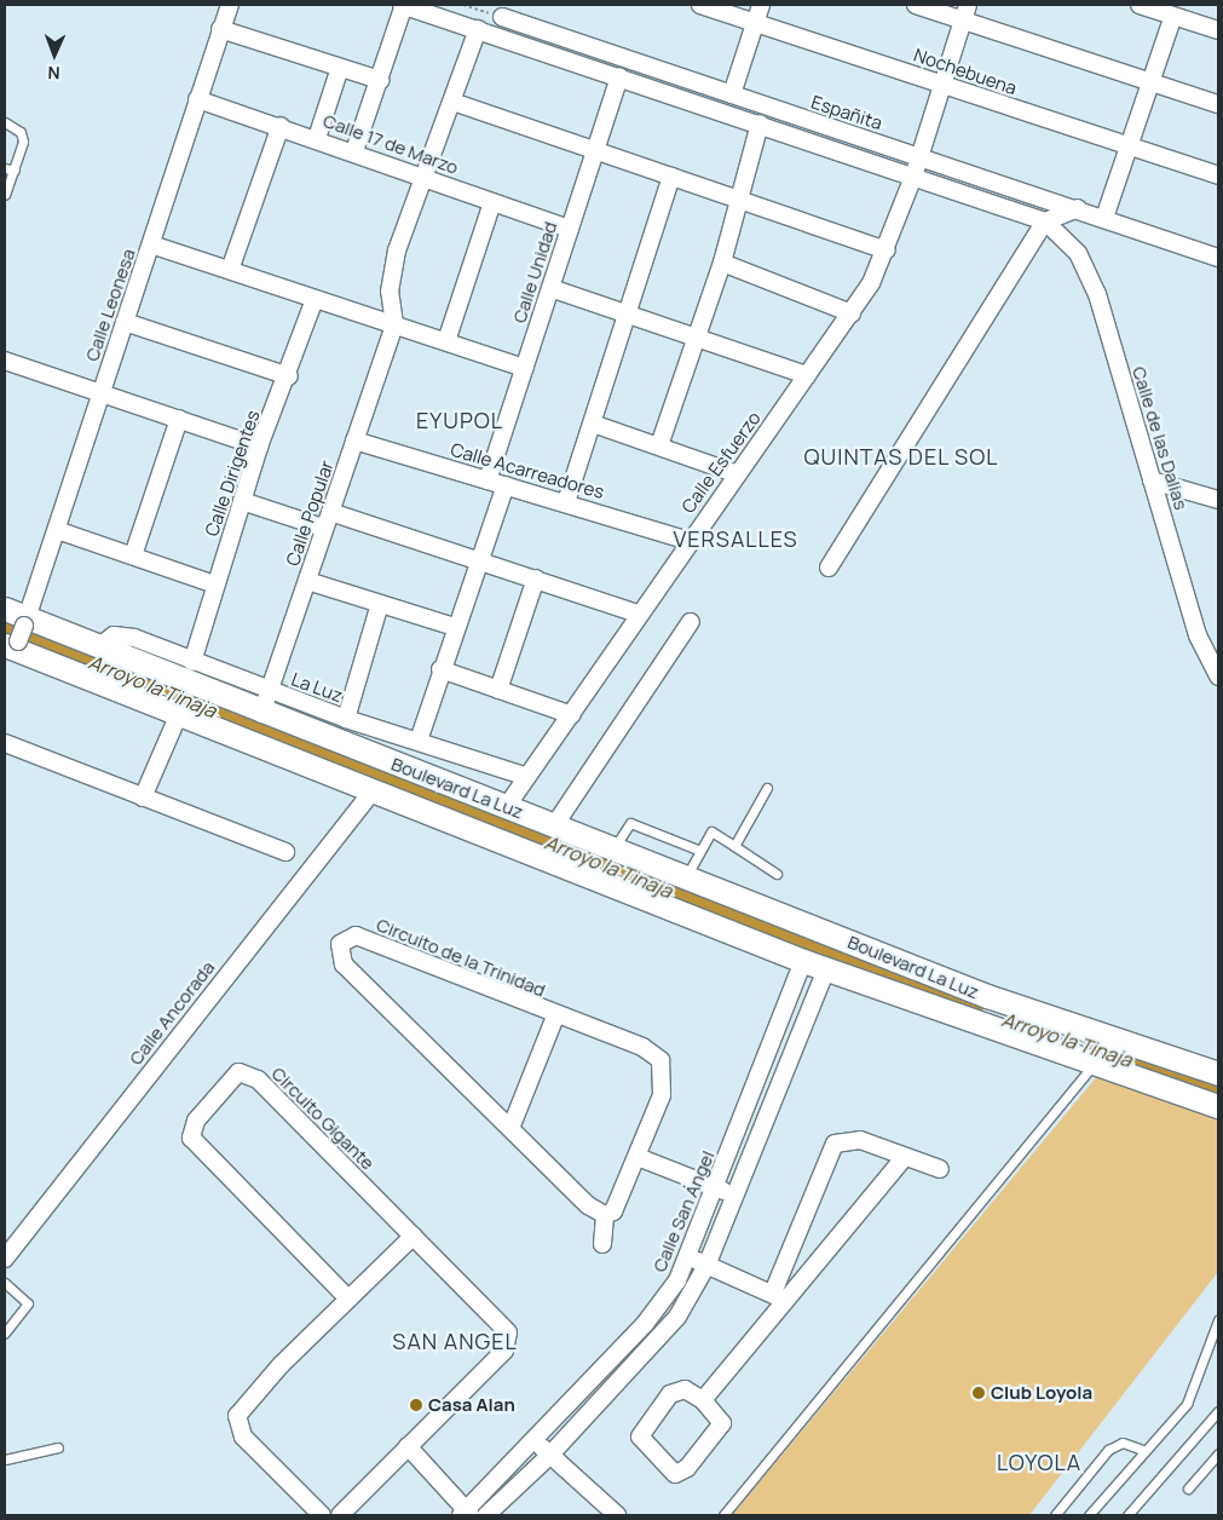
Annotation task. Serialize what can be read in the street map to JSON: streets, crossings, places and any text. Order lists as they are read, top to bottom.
{
  "streets": {
    "main road": ["Boulevard La Luz"],
    "street": [
      "Nochebuena",
      "Españita",
      "Calle 17 de Marzo",
      "Calle Unidad",
      "Calle Leonesa",
      "Calle de las Dalias",
      "Calle Esfuerzo",
      "Calle Acarreadores",
      "Calle Dirigentes",
      "Calle Popular",
      "La Luz",
      "Circuito de la Trinidad",
      "Calle Ancorada",
      "Circuito Gigante",
      "Calle San Ángel"
    ]
  },
  "crossings": [
    ["Nochebuena", "Calle Esfuerzo"],
    ["Españita", "Calle Esfuerzo"],
    ["Calle 17 de Marzo", "Calle Unidad"],
    ["Calle 17 de Marzo", "Calle Leonesa"],
    ["Calle Unidad", "Calle Acarreadores"],
    ["Calle Leonesa", "Boulevard La Luz"],
    ["Calle Esfuerzo", "Calle Acarreadores"],
    ["Calle Esfuerzo", "La Luz"],
    ["Calle Esfuerzo", "Boulevard La Luz"],
    ["Calle Acarreadores", "Calle Popular"],
    ["Calle Dirigentes", "La Luz"],
    ["Calle Popular", "La Luz"],
    ["Calle Popular", "Boulevard La Luz"],
    ["La Luz", "Boulevard La Luz"],
    ["Boulevard La Luz", "Calle Ancorada"],
    ["Boulevard La Luz", "Calle San Ángel"]
  ],
  "districts": [
    "EYUPOL",
    "QUINTAS DEL SOL",
    "VERSALLES",
    "SAN ANGEL",
    "LOYOLA"
  ],
  "water": ["Arroyo la Tinaja"],
  "places": ["Club Loyola", "Casa Alan"],
  "north": "bottom"
}
